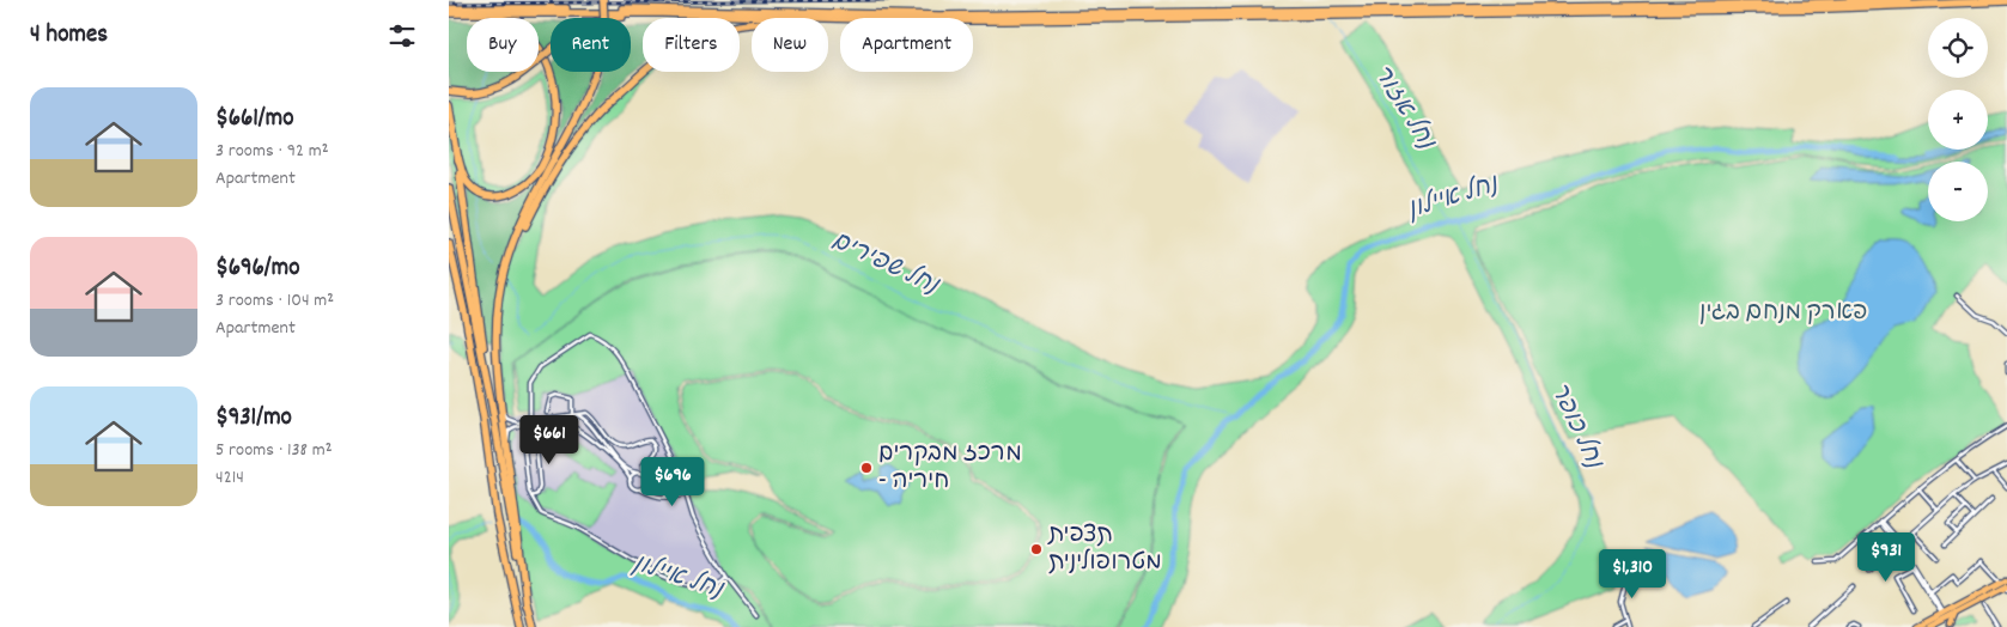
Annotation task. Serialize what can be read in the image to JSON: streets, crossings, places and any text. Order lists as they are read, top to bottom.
{
  "water": [
    "נחל אזור",
    "נחל איילון",
    "נחל שפירים",
    "נחל כופר"
  ],
  "parks": ["פארק מנחם בגין"],
  "places": ["מרכז מבקרים - חיריה", "תצפית מטרופולינית"],
  "page": {
    "heading": "4 homes",
    "map_buttons": ["+", "−"],
    "chip": [
      "Buy",
      "Rent",
      "Filters",
      "New",
      "Apartment"
    ],
    "list": [
      {
        "name": "$661/mo",
        "note": "3 rooms · 92 m² · Apartment"
      },
      {
        "name": "$696/mo",
        "note": "3 rooms · 104 m² · Apartment"
      },
      {
        "name": "$931/mo",
        "note": "5 rooms · 138 m² · 4214"
      }
    ],
    "price": [
      "$661",
      "$696",
      "$931",
      "$1,310"
    ]
  }
}
